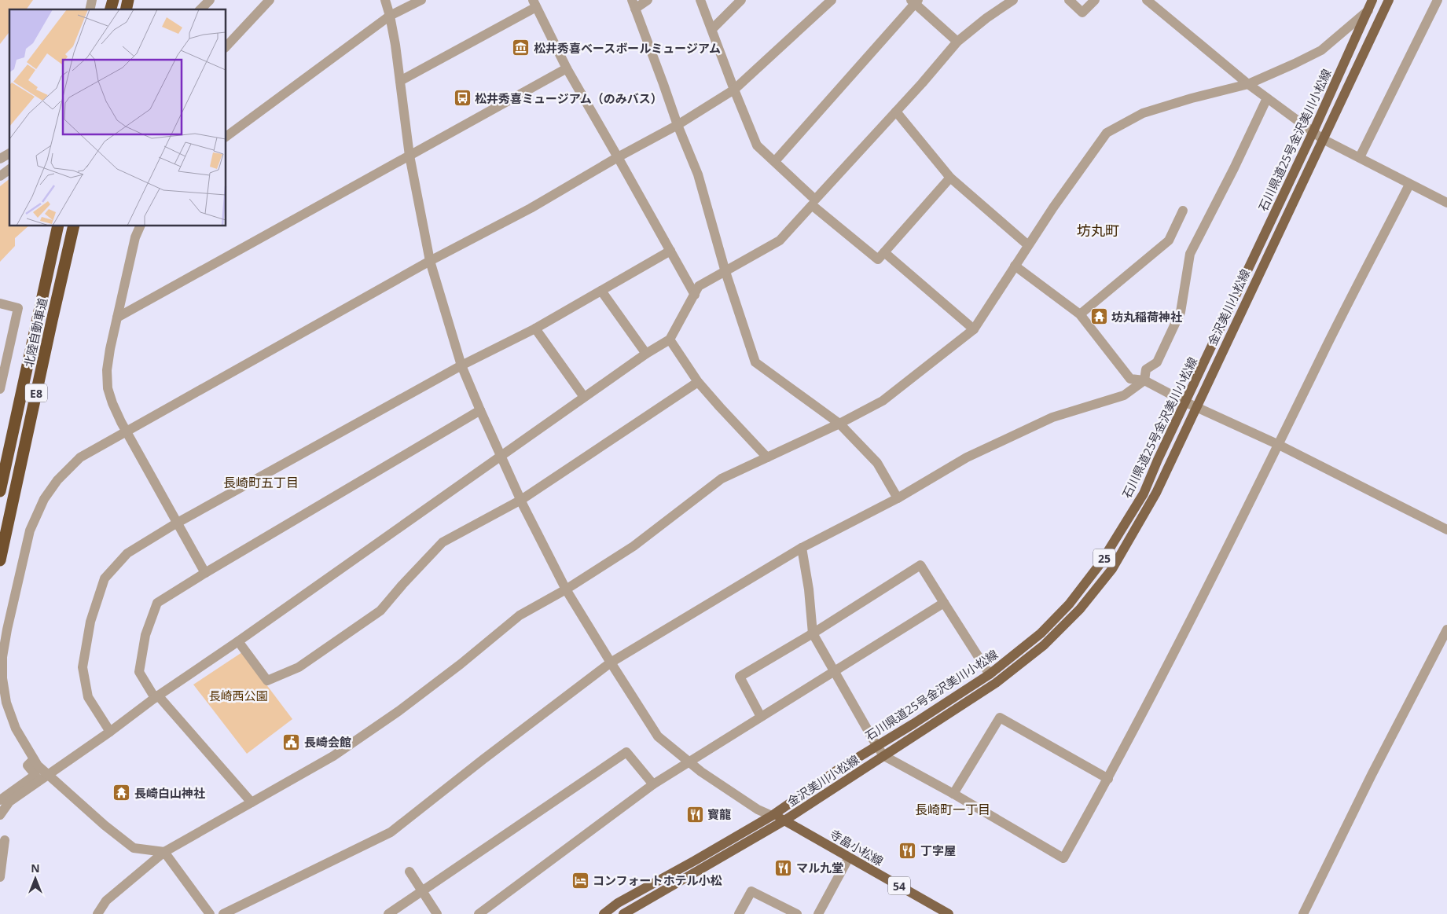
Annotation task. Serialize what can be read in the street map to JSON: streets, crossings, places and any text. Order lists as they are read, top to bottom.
{
  "streets": {
    "highway": ["北陸自動車道", "E8"],
    "main road": [
      "石川県道25号金沢美川小松線",
      "金沢美川小松線",
      "25",
      "寺畠小松線",
      "54"
    ]
  },
  "crossings": [
    ["石川県道25号金沢美川小松線", "寺畠小松線"],
    ["金沢美川小松線", "寺畠小松線"]
  ],
  "districts": ["坊丸町", "長崎町五丁目", "長崎町一丁目"],
  "parks": ["長崎西公園"],
  "places": {
    "museum": ["松井秀喜ベースボールミュージアム"],
    "bus stop": ["松井秀喜ミュージアム（のみバス）"],
    "temple": ["坊丸稲荷神社", "長崎白山神社"],
    "public building": ["長崎会館"],
    "restaurant": ["寳龍", "丁字屋", "マル九堂"],
    "hotel": ["コンフォートホテル小松"]
  },
  "north": "top"
}
